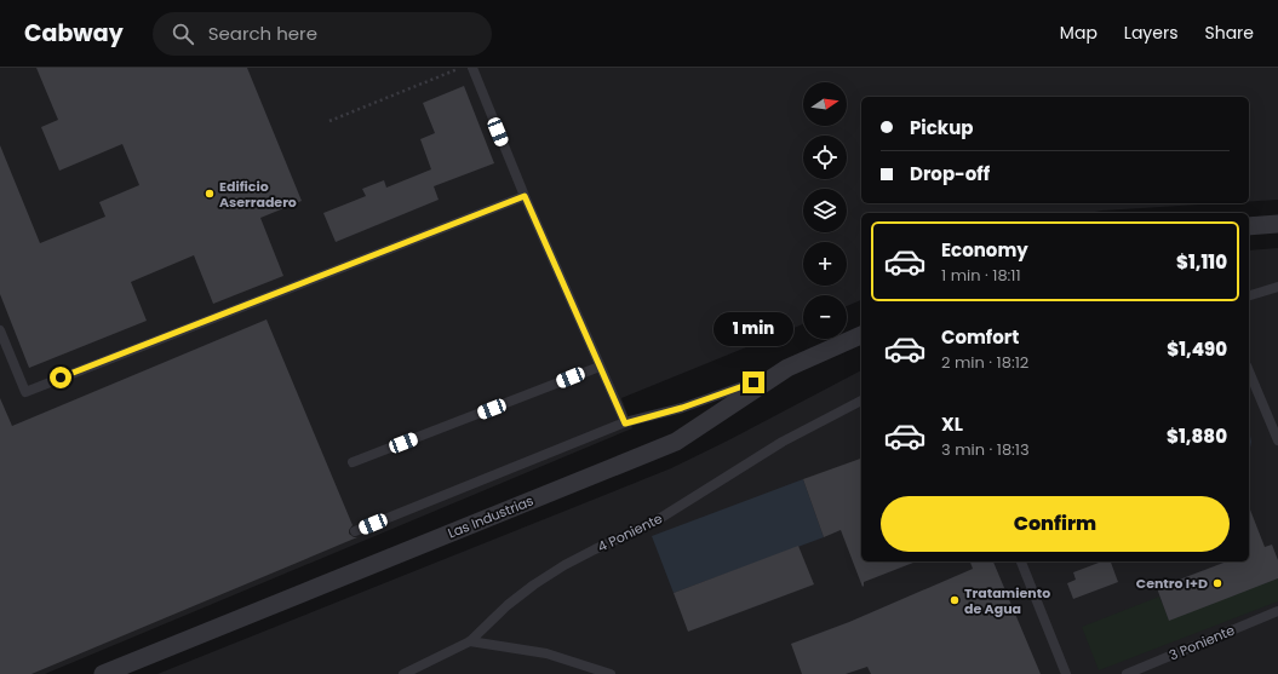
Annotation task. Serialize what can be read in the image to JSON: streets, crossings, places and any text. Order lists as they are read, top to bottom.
{
  "streets": {
    "street": ["Las Industrias"],
    "lane": ["4 Poniente", "3 Poniente"]
  },
  "places": ["Edificio Aserradero", "Centro I+D", "Tratamiento de Agua"],
  "north": "right",
  "page": {
    "header": "Cabway",
    "search": "Search here",
    "nav": ["Map", "Layers", "Share"],
    "map_buttons": ["+", "−"],
    "banner": ["Pickup", "Drop-off"],
    "list": [
      {
        "name": "Economy",
        "note": "1 min · 18:11",
        "value": "$1,110"
      },
      {
        "name": "Comfort",
        "note": "2 min · 18:12",
        "value": "$1,490"
      },
      {
        "name": "XL",
        "note": "3 min · 18:13",
        "value": "$1,880"
      }
    ],
    "bubble": "1 min",
    "buttons": "Confirm"
  }
}
